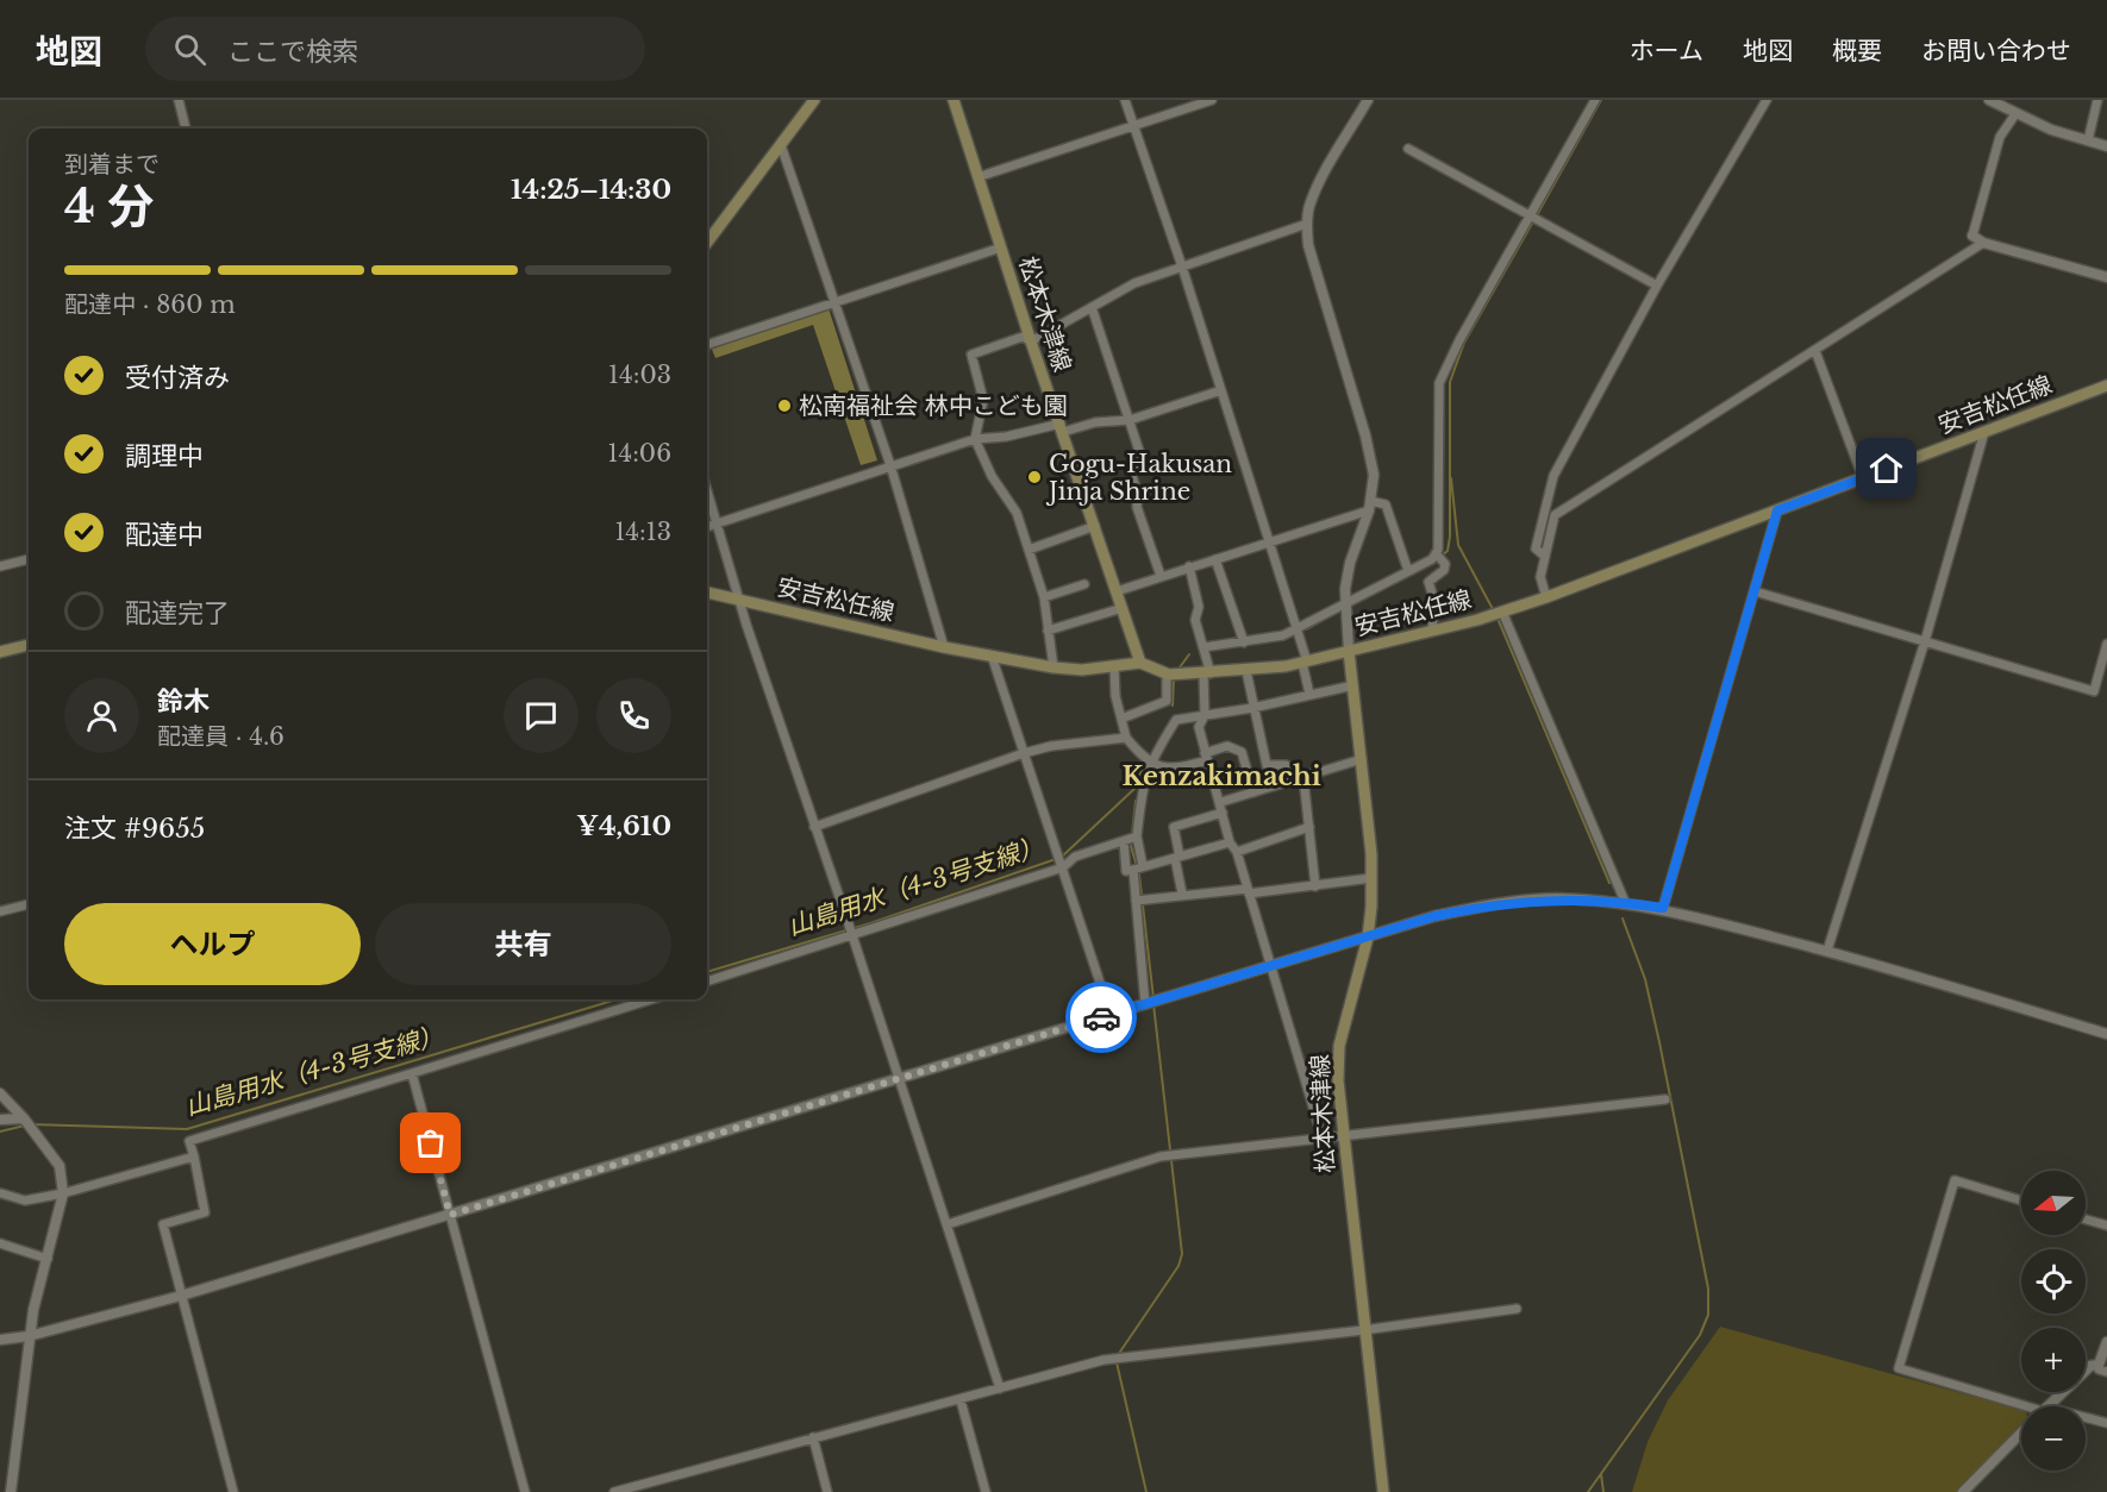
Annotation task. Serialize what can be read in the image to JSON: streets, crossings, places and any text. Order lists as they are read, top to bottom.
{
  "streets": {
    "main road": ["松本木津線", "安吉松任線"]
  },
  "crossings": [
    ["松本木津線", "安吉松任線"]
  ],
  "districts": ["Kenzakimachi"],
  "water": ["山島用水（4-3号支線）"],
  "places": ["松南福祉会 林中こども園", "Gogu-Hakusan Jinja Shrine"],
  "north": "left",
  "page": {
    "header": "地図",
    "search": "ここで検索",
    "nav": [
      "ホーム",
      "地図",
      "概要",
      "お問い合わせ"
    ],
    "heading": ["4 分", "到着まで", "14:25–14:30"],
    "panel": [
      "鈴木",
      "配達員 · 4.6",
      "注文 #9655",
      "¥4,610"
    ],
    "bar": "配達中 · 860 m",
    "list": [
      ["受付済み", "14:03"],
      ["調理中", "14:06"],
      ["配達中", "14:13"],
      "配達完了"
    ],
    "buttons": ["ヘルプ", "共有"],
    "map_buttons": ["+", "−"]
  }
}
